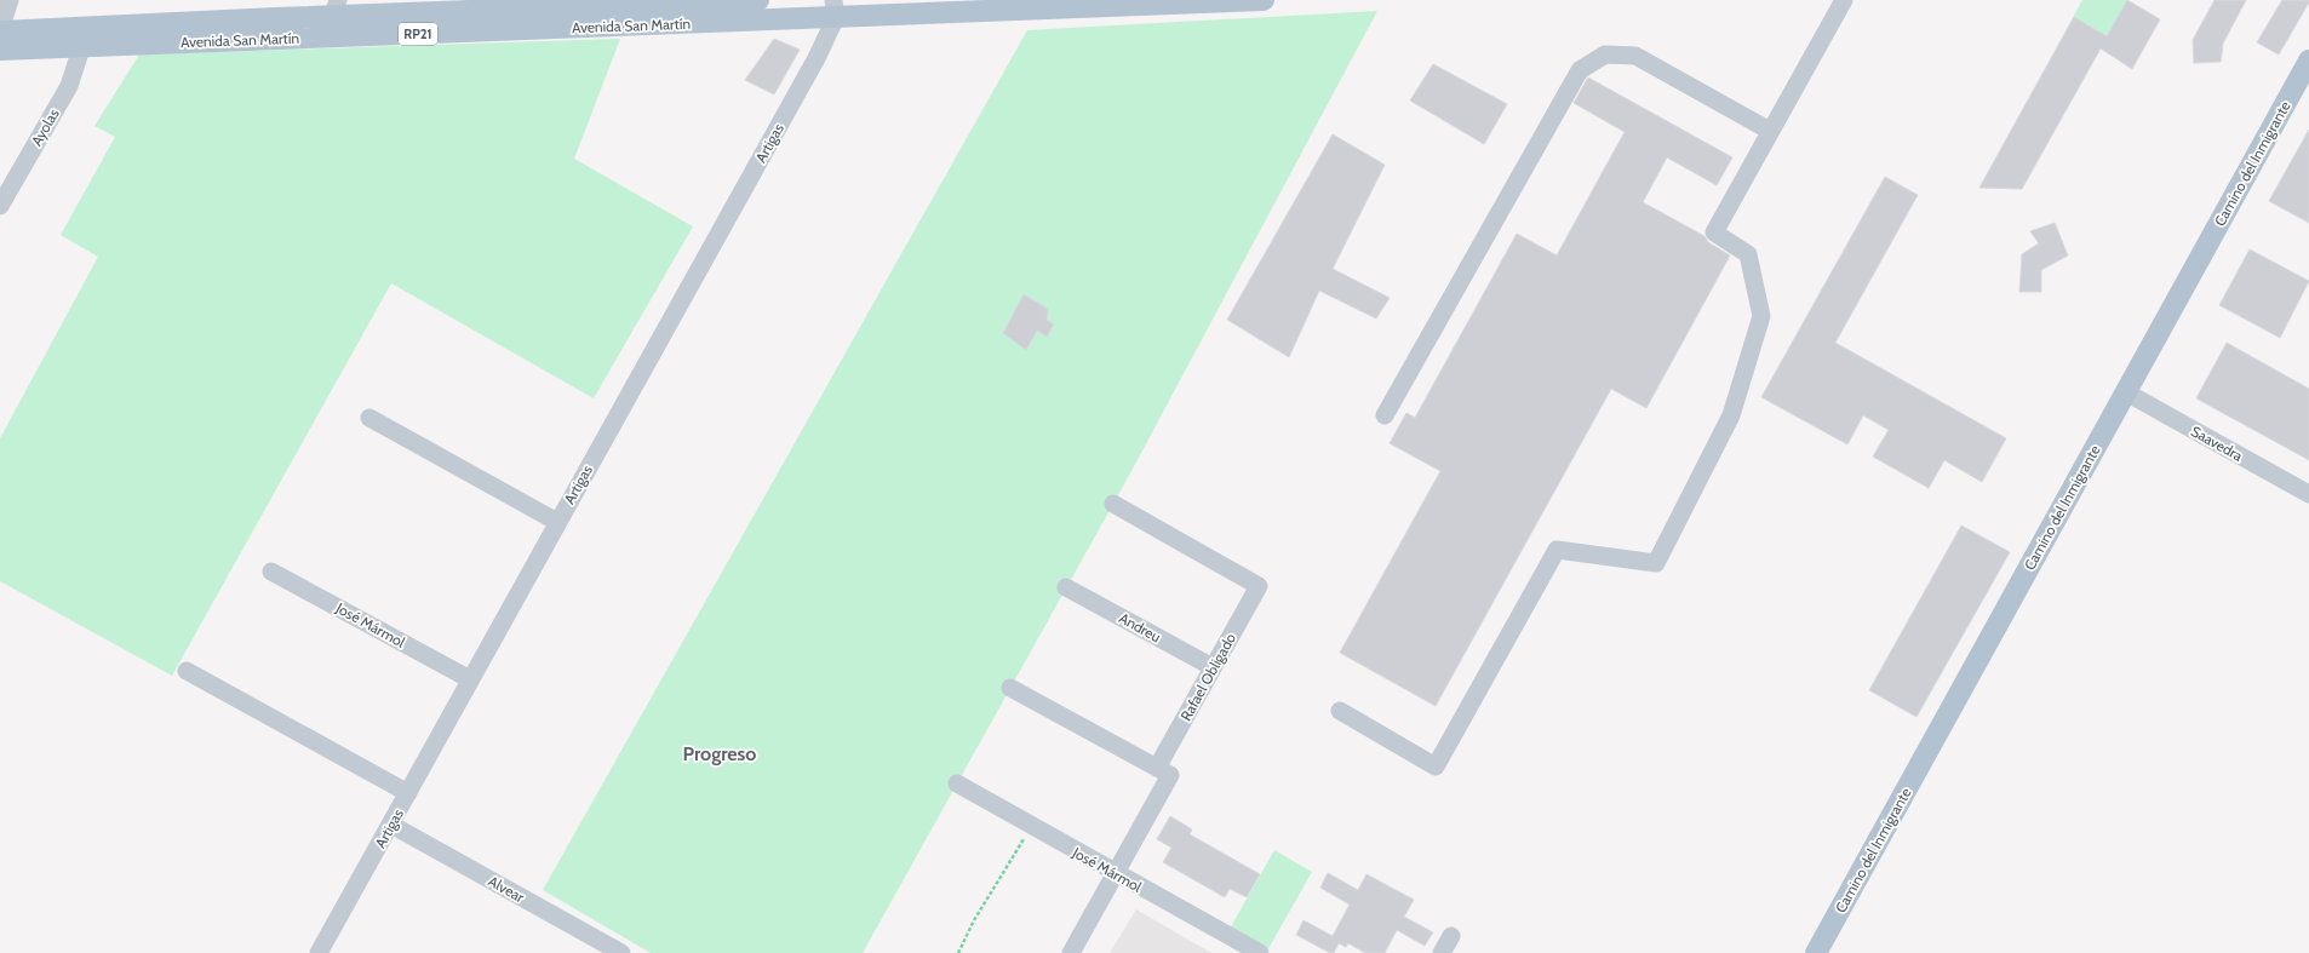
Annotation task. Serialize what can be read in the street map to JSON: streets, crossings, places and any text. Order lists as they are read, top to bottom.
{
  "streets": {
    "main road": ["Avenida San Martín", "RP21", "Camino del Inmigrante"],
    "street": [
      "Ayolas",
      "Artigas",
      "Saavedra",
      "José Mármol",
      "Andreu",
      "Rafael Obligado",
      "Alvear"
    ]
  },
  "crossings": [
    ["Avenida San Martín", "Ayolas"],
    ["Avenida San Martín", "Artigas"],
    ["Artigas", "José Mármol"],
    ["Artigas", "Alvear"],
    ["Camino del Inmigrante", "Saavedra"],
    ["José Mármol", "Rafael Obligado"],
    ["Andreu", "Rafael Obligado"]
  ],
  "districts": ["Progreso"]
}
